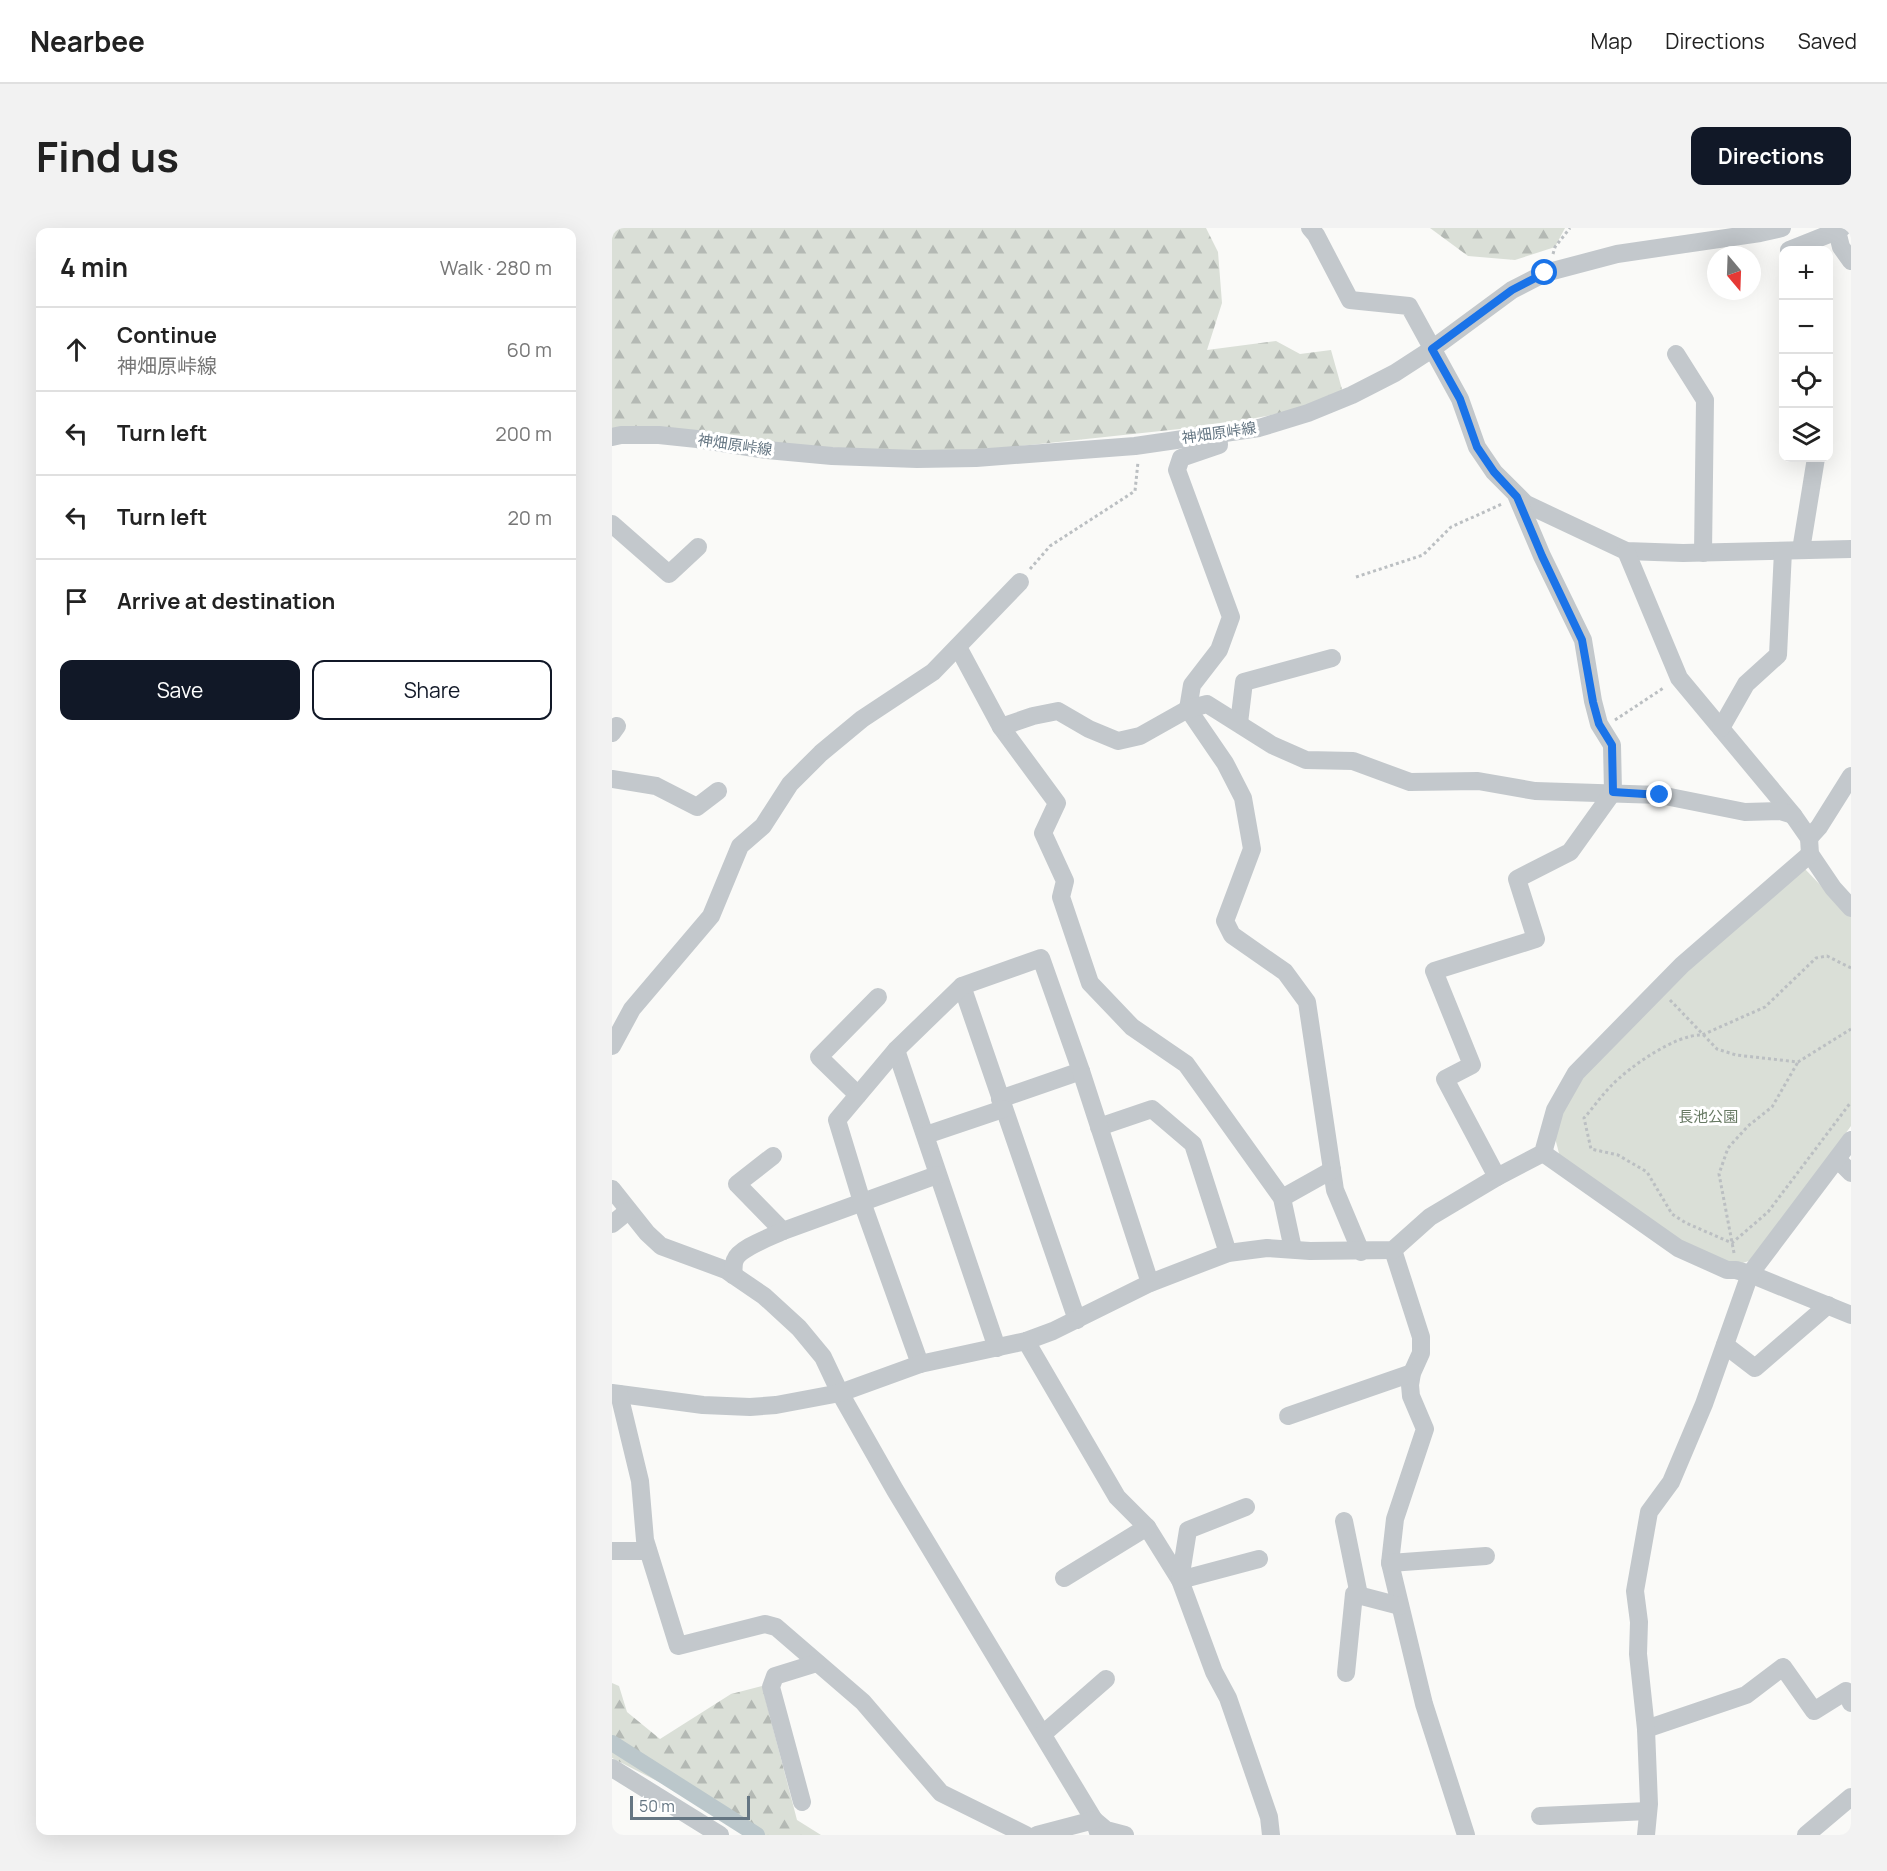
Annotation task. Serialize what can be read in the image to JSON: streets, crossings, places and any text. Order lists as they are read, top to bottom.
{
  "streets": {
    "street": ["神畑原峠線"]
  },
  "parks": ["長池公園"],
  "scale_bar": "50 m",
  "north": "bottom",
  "page": {
    "header": "Nearbee",
    "nav": ["Map", "Directions", "Saved"],
    "title": "Find us",
    "buttons": [
      "Directions",
      ["Save", "Share"]
    ],
    "heading": ["4 min", "Walk · 280 m"],
    "map_buttons": ["+", "−"],
    "list": [
      ["Continue", "神畑原峠線", "60 m"],
      ["Turn left", "200 m"],
      ["Turn left", "20 m"],
      "Arrive at destination"
    ],
    "scale": "50 m"
  }
}
